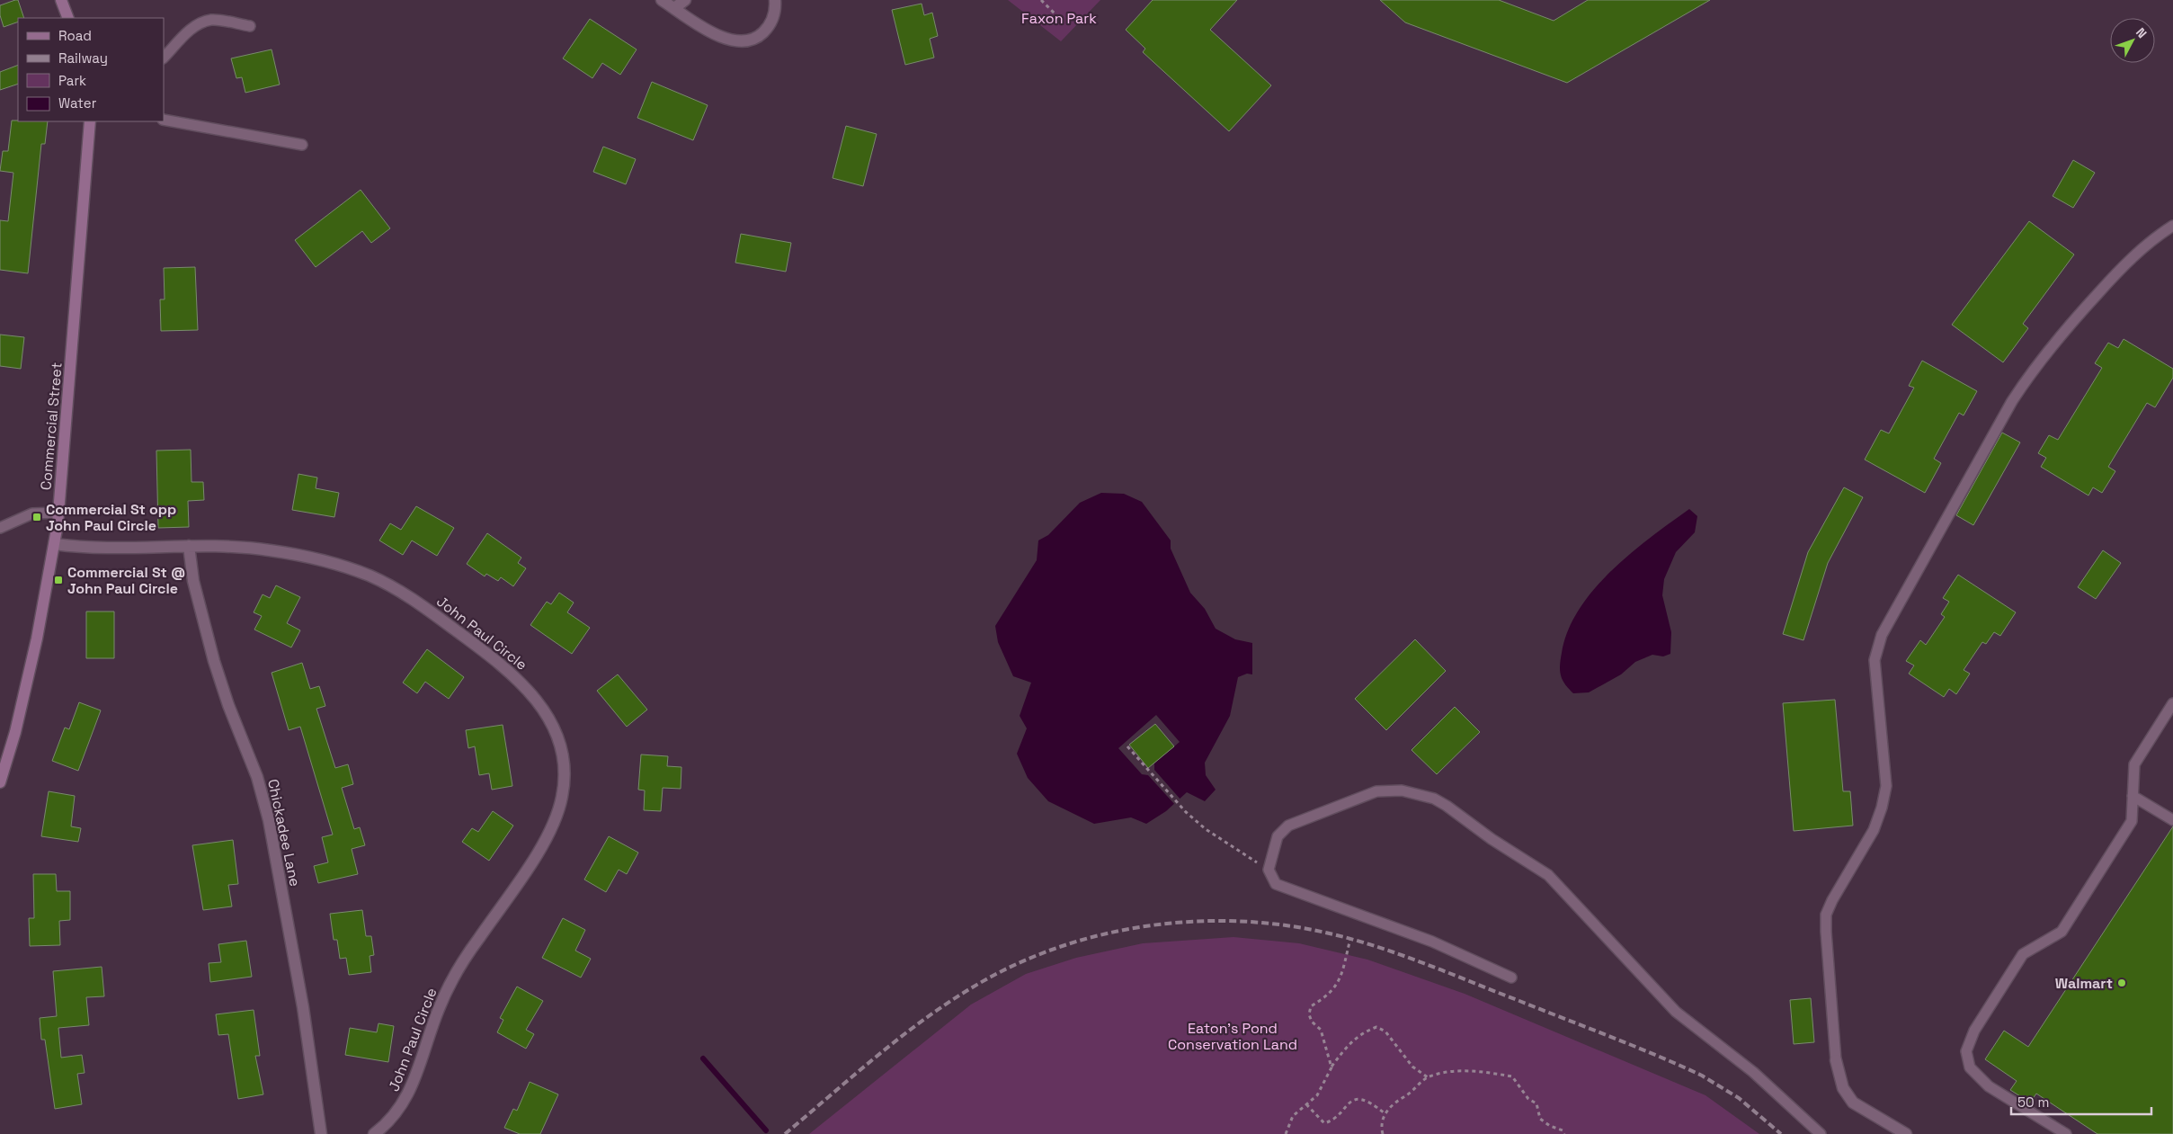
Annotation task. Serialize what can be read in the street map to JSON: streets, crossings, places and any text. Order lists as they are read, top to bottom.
{
  "streets": {
    "main road": ["Commercial Street"],
    "street": ["John Paul Circle", "Chickadee Lane"]
  },
  "crossings": [
    ["Commercial Street", "John Paul Circle"],
    ["John Paul Circle", "Chickadee Lane"]
  ],
  "parks": ["Faxon Park", "Eaton's Pond Conservation Land"],
  "places": {
    "transit": ["Commercial St opp John Paul Circle", "Commercial St @ John Paul Circle"],
    "other": ["Walmart"]
  },
  "legend": [
    "Road",
    "Railway",
    "Park",
    "Water"
  ],
  "scale_bar": "50 m",
  "north": "top right"
}
